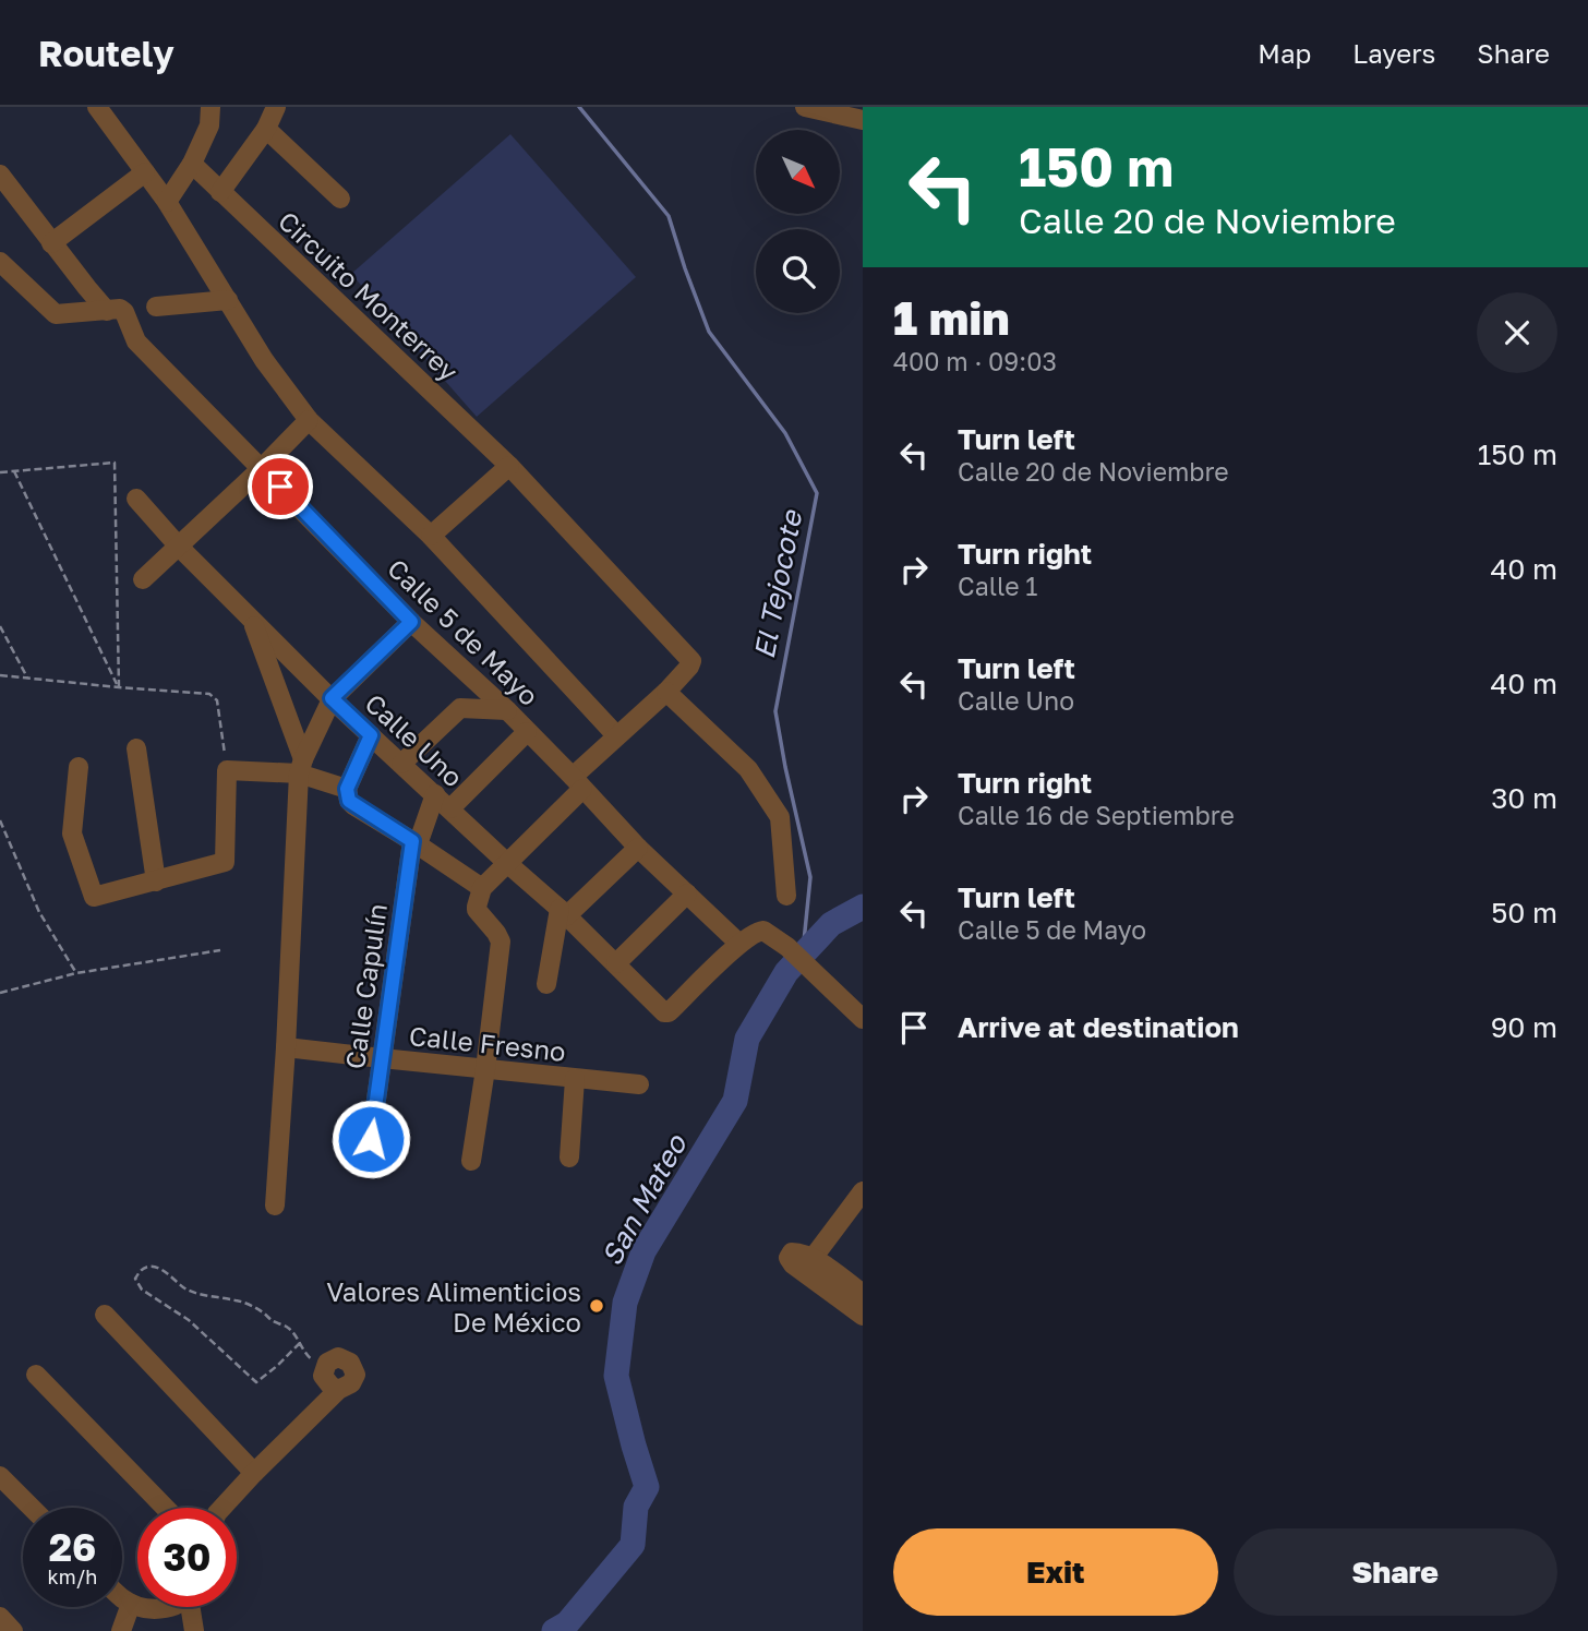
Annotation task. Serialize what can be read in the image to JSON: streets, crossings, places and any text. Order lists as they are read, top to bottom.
{
  "streets": {
    "street": [
      "Circuito Monterrey",
      "Calle 5 de Mayo",
      "Calle Uno",
      "Calle Capulín",
      "Calle Fresno"
    ]
  },
  "crossings": [
    ["Circuito Monterrey", "Calle 5 de Mayo"],
    ["Circuito Monterrey", "Calle Uno"],
    ["Calle 5 de Mayo", "Calle Uno"],
    ["Calle Uno", "Calle Capulín"],
    ["Calle Capulín", "Calle Fresno"]
  ],
  "water": ["El Tejocote", "San Mateo"],
  "places": ["Valores Alimenticios De México"],
  "north": "bottom right",
  "page": {
    "header": "Routely",
    "nav": ["Map", "Layers", "Share"],
    "turn": ["150 m", "Calle 20 de Noviembre"],
    "heading": ["1 min", "400 m · 09:03"],
    "list": [
      {
        "name": "Turn left",
        "note": "Calle 20 de Noviembre",
        "value": "150 m"
      },
      {
        "name": "Turn right",
        "note": "Calle 1",
        "value": "40 m"
      },
      {
        "name": "Turn left",
        "note": "Calle Uno",
        "value": "40 m"
      },
      {
        "name": "Turn right",
        "note": "Calle 16 de Septiembre",
        "value": "30 m"
      },
      {
        "name": "Turn left",
        "note": "Calle 5 de Mayo",
        "value": "50 m"
      },
      {
        "name": "Arrive at destination",
        "value": "90 m"
      }
    ],
    "speed": "26 km/h",
    "limit": "30",
    "buttons": ["Exit", "Share"]
  }
}
